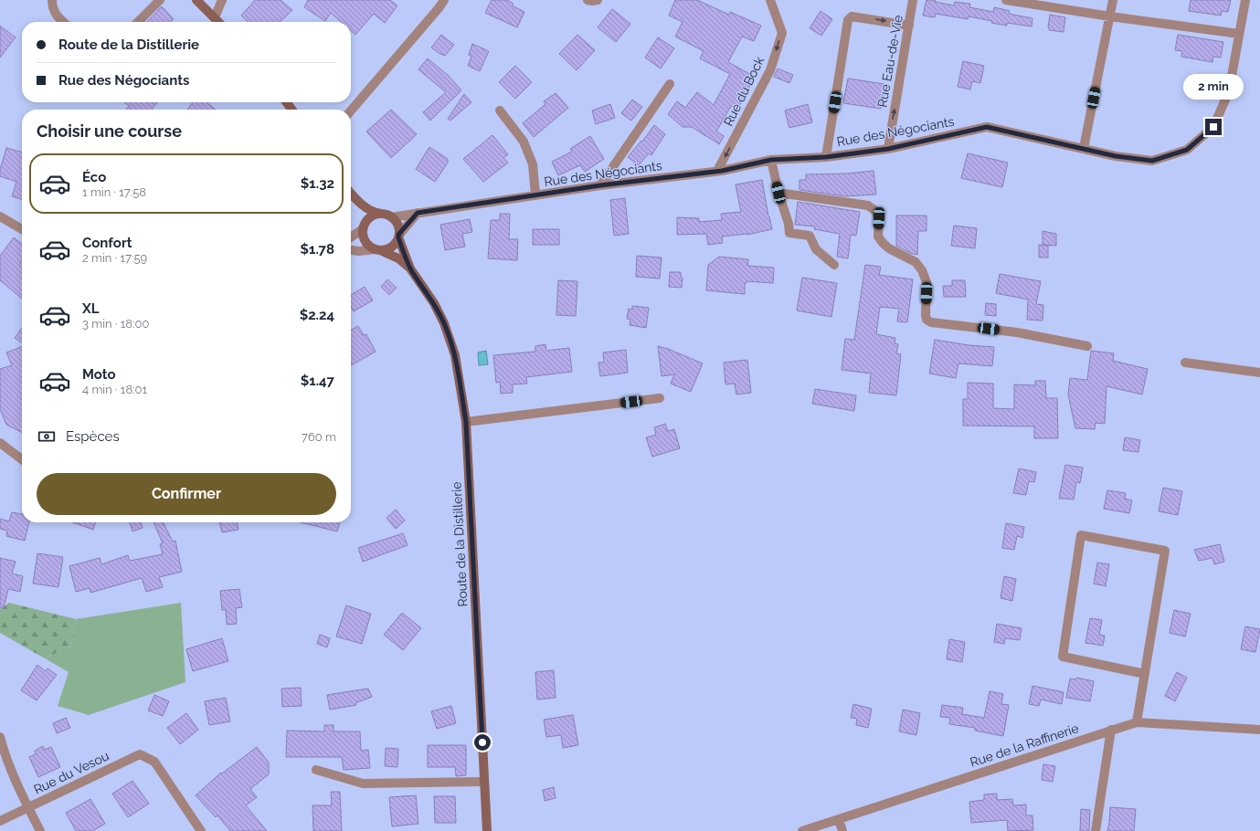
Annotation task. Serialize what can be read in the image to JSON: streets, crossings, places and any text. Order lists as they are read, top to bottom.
{
  "streets": {
    "street": [
      "Rue Eau-de-Vie",
      "Rue du Bock",
      "Rue des Négociants",
      "Route de la Distillerie",
      "Rue de la Raffinerie",
      "Rue du Vesou"
    ]
  },
  "crossings": [
    ["Rue Eau-de-Vie", "Rue des Négociants"],
    ["Rue du Bock", "Rue des Négociants"],
    ["Rue des Négociants", "Route de la Distillerie"]
  ],
  "one_way": ["Rue Eau-de-Vie", "Rue du Bock"],
  "page": {
    "banner": ["Route de la Distillerie", "Rue des Négociants"],
    "bubble": "2 min",
    "heading": "Choisir une course",
    "list": [
      {
        "name": "Éco",
        "note": "1 min · 17:58",
        "value": "$1.32"
      },
      {
        "name": "Confort",
        "note": "2 min · 17:59",
        "value": "$1.78"
      },
      {
        "name": "XL",
        "note": "3 min · 18:00",
        "value": "$2.24"
      },
      {
        "name": "Moto",
        "note": "4 min · 18:01",
        "value": "$1.47"
      }
    ],
    "pay": ["Espèces", "760 m"],
    "buttons": "Confirmer"
  }
}
